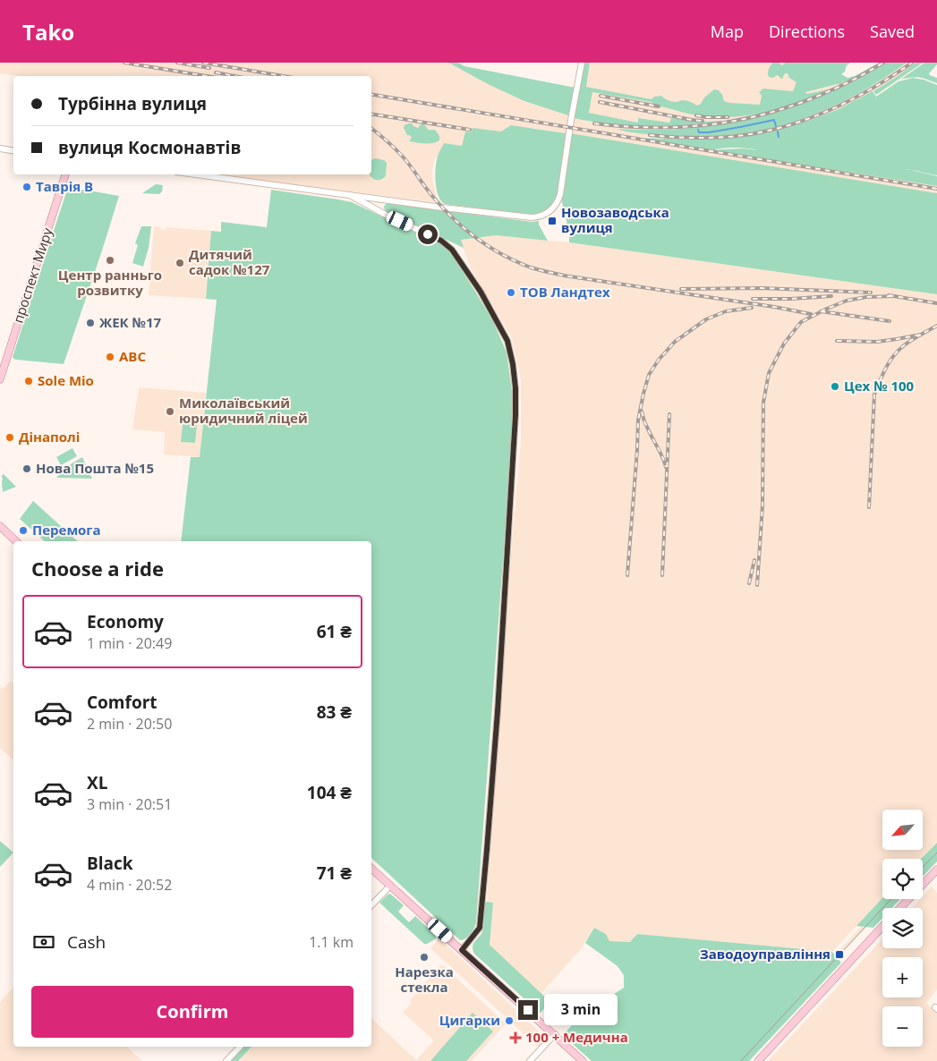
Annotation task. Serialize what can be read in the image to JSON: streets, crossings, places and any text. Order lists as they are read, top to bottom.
{
  "streets": {
    "main road": ["проспект Миру"]
  },
  "places": {
    "other": [
      "Таврія В",
      "Центр ранньго розвитку",
      "Дитячий садок №127",
      "ТОВ Ландтех",
      "ЖЕК №17",
      "ABC",
      "Sole Mio",
      "Цех № 100",
      "Миколаївський юридичний ліцей",
      "Дінаполі",
      "Нова Пошта №15",
      "Перемога",
      "Нарезка стекла",
      "Цигарки"
    ],
    "transit": ["Новозаводська вулиця", "Заводоуправління"],
    "health": ["100 + Медична"]
  },
  "north": "bottom left",
  "page": {
    "header": "Tako",
    "nav": ["Map", "Directions", "Saved"],
    "banner": ["Турбінна вулиця", "вулиця Космонавтів"],
    "heading": "Choose a ride",
    "list": [
      {
        "name": "Economy",
        "note": "1 min · 20:49",
        "value": "61 ₴"
      },
      {
        "name": "Comfort",
        "note": "2 min · 20:50",
        "value": "83 ₴"
      },
      {
        "name": "XL",
        "note": "3 min · 20:51",
        "value": "104 ₴"
      },
      {
        "name": "Black",
        "note": "4 min · 20:52",
        "value": "71 ₴"
      }
    ],
    "map_buttons": ["+", "−"],
    "pay": ["Cash", "1.1 km"],
    "buttons": "Confirm",
    "bubble": "3 min"
  }
}
